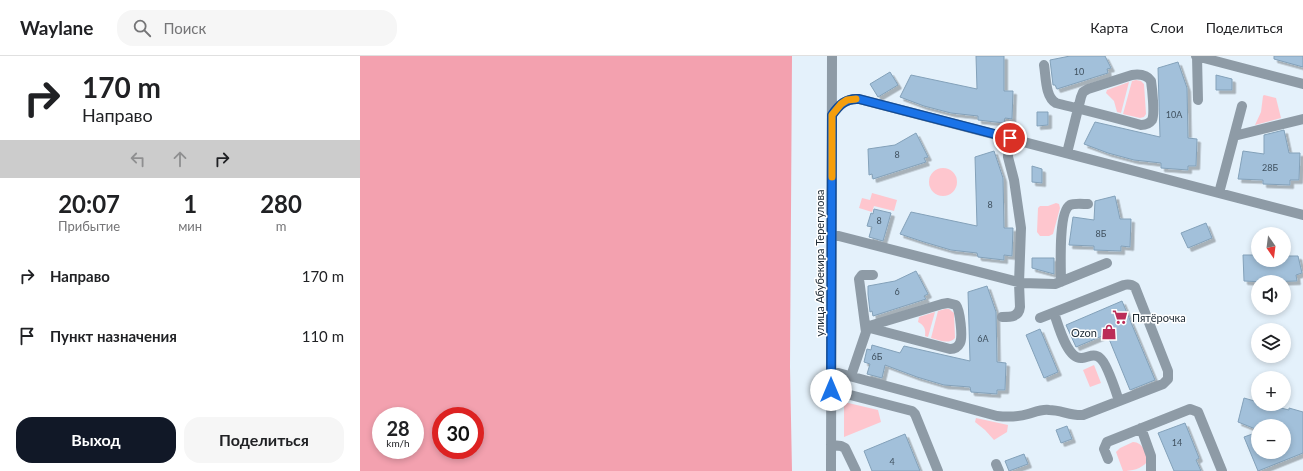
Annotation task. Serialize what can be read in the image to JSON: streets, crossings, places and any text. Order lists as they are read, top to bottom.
{
  "streets": {
    "street": ["улица Абубекира Терегулова"]
  },
  "places": {
    "supermarket": ["Пятёрочка"],
    "shop": ["Ozon"]
  },
  "house_numbers": [
    "10",
    "10А",
    "8",
    "28Б",
    "8",
    "8",
    "8Б",
    "6",
    "6А",
    "6Б",
    "14",
    "4"
  ],
  "north": "bottom",
  "page": {
    "header": "Waylane",
    "search": "Поиск",
    "nav": ["Карта", "Слои", "Поделиться"],
    "turn": ["170 m", "Направо"],
    "eta": [
      "20:07",
      "Прибытие",
      "1",
      "мин",
      "280",
      "m"
    ],
    "map_buttons": ["+", "−"],
    "list": [
      {
        "name": "Направо",
        "value": "170 m"
      },
      {
        "name": "Пункт назначения",
        "value": "110 m"
      }
    ],
    "speed": "28 km/h",
    "limit": "30",
    "buttons": ["Выход", "Поделиться"]
  }
}
